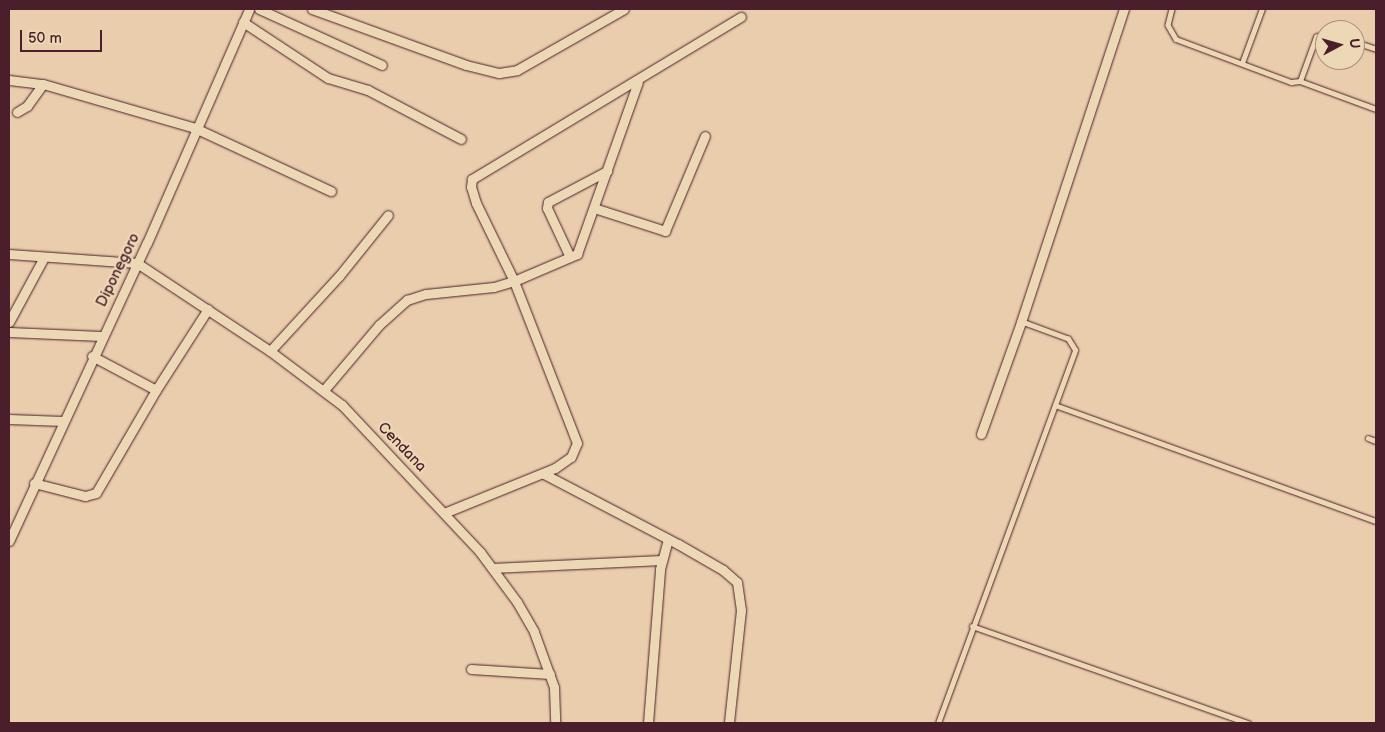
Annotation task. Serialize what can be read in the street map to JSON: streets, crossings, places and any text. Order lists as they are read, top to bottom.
{
  "streets": {
    "street": ["Diponegoro", "Cendana"]
  },
  "crossings": [
    ["Diponegoro", "Cendana"]
  ],
  "scale_bar": "50 m",
  "north": "right"
}
